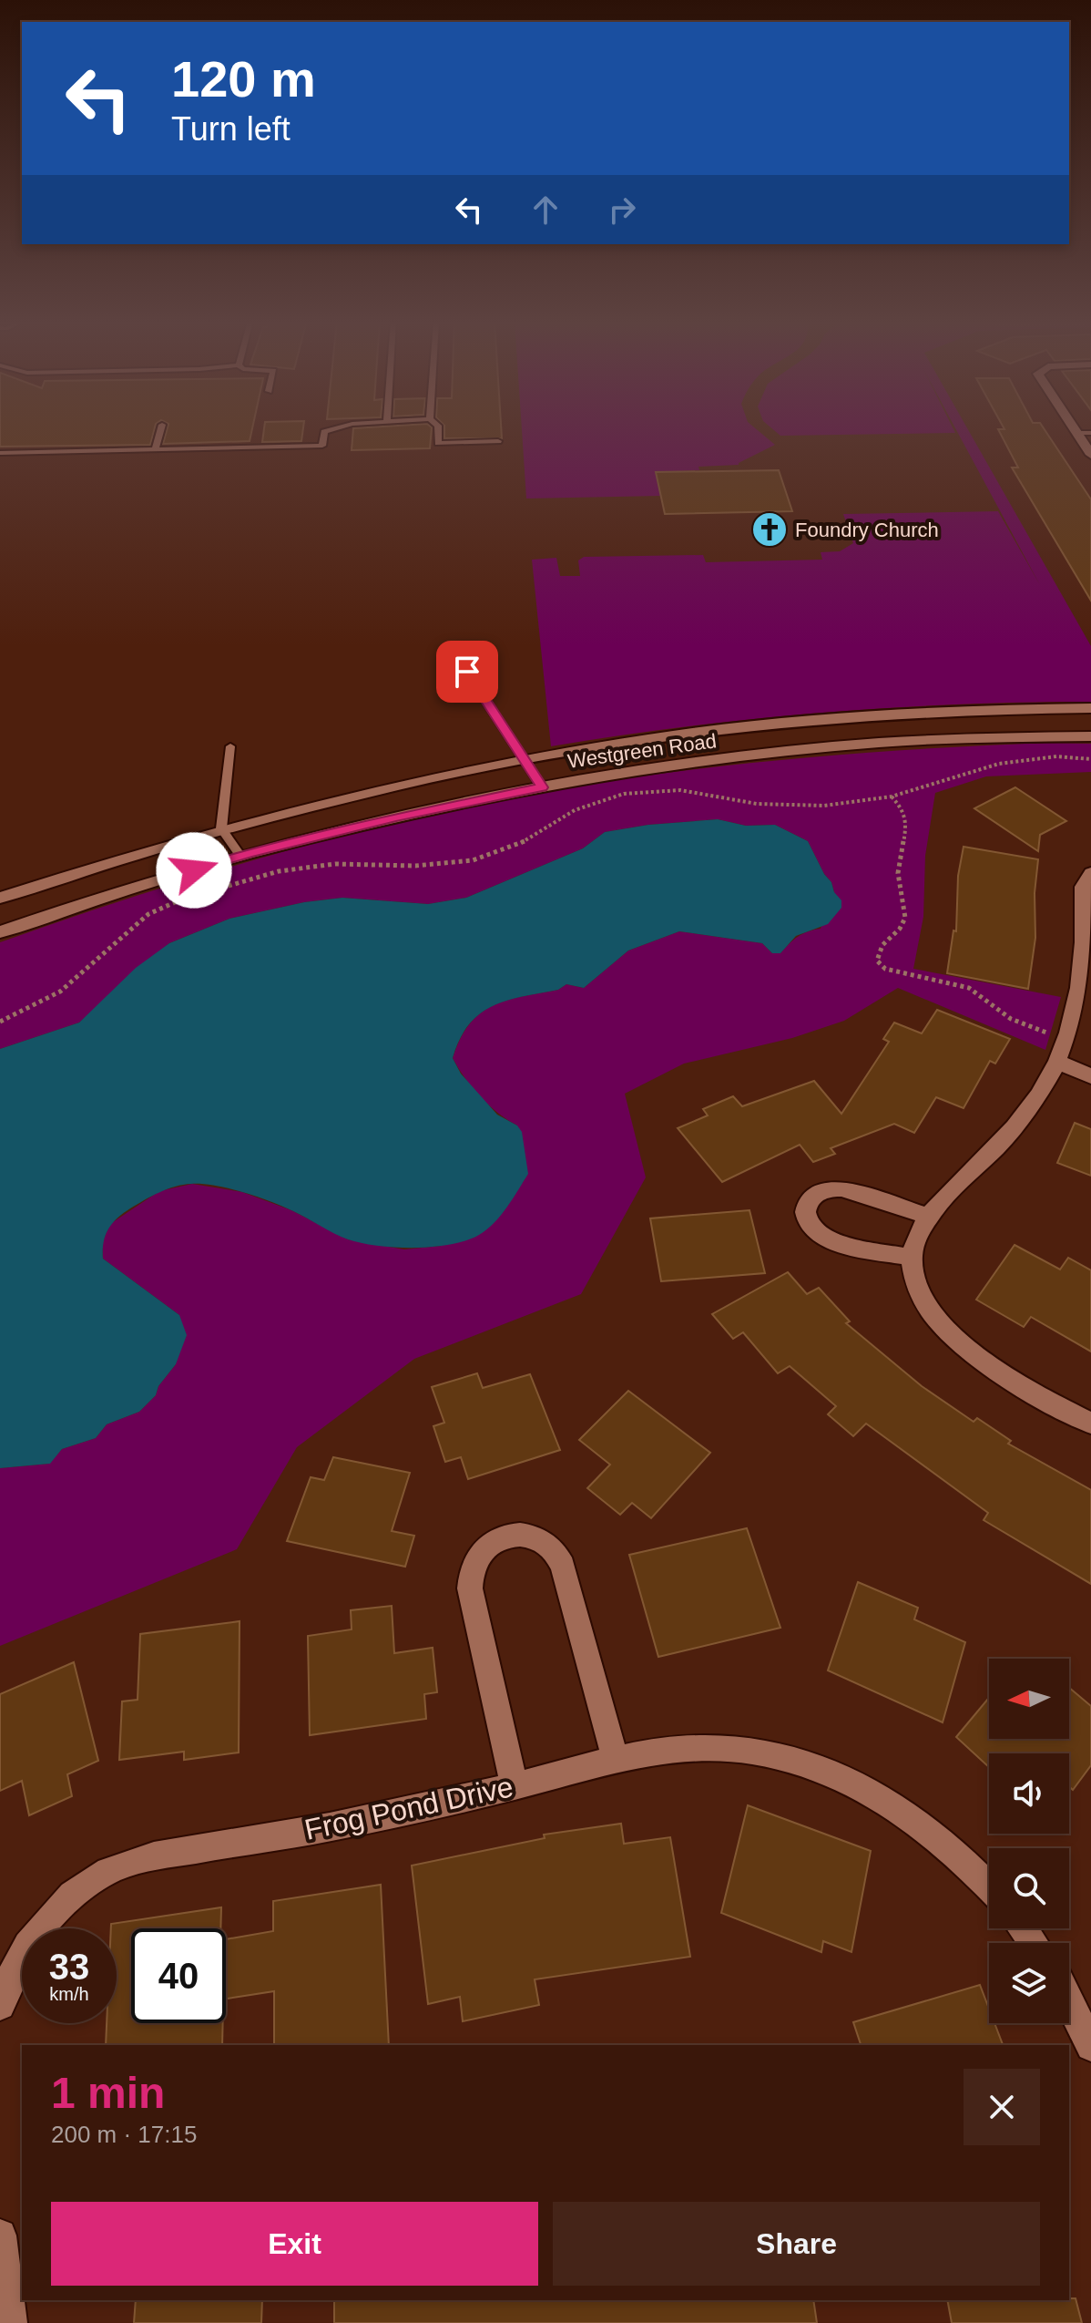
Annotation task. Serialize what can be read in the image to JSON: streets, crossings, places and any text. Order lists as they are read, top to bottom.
{
  "streets": {
    "street": ["Westgreen Road", "Frog Pond Drive"]
  },
  "places": {
    "church": ["Foundry Church"]
  },
  "north": "left",
  "page": {
    "turn": ["120 m", "Turn left"],
    "speed": "33 km/h",
    "limit": "40",
    "heading": ["1 min", "200 m · 17:15"],
    "buttons": ["Exit", "Share"]
  }
}
